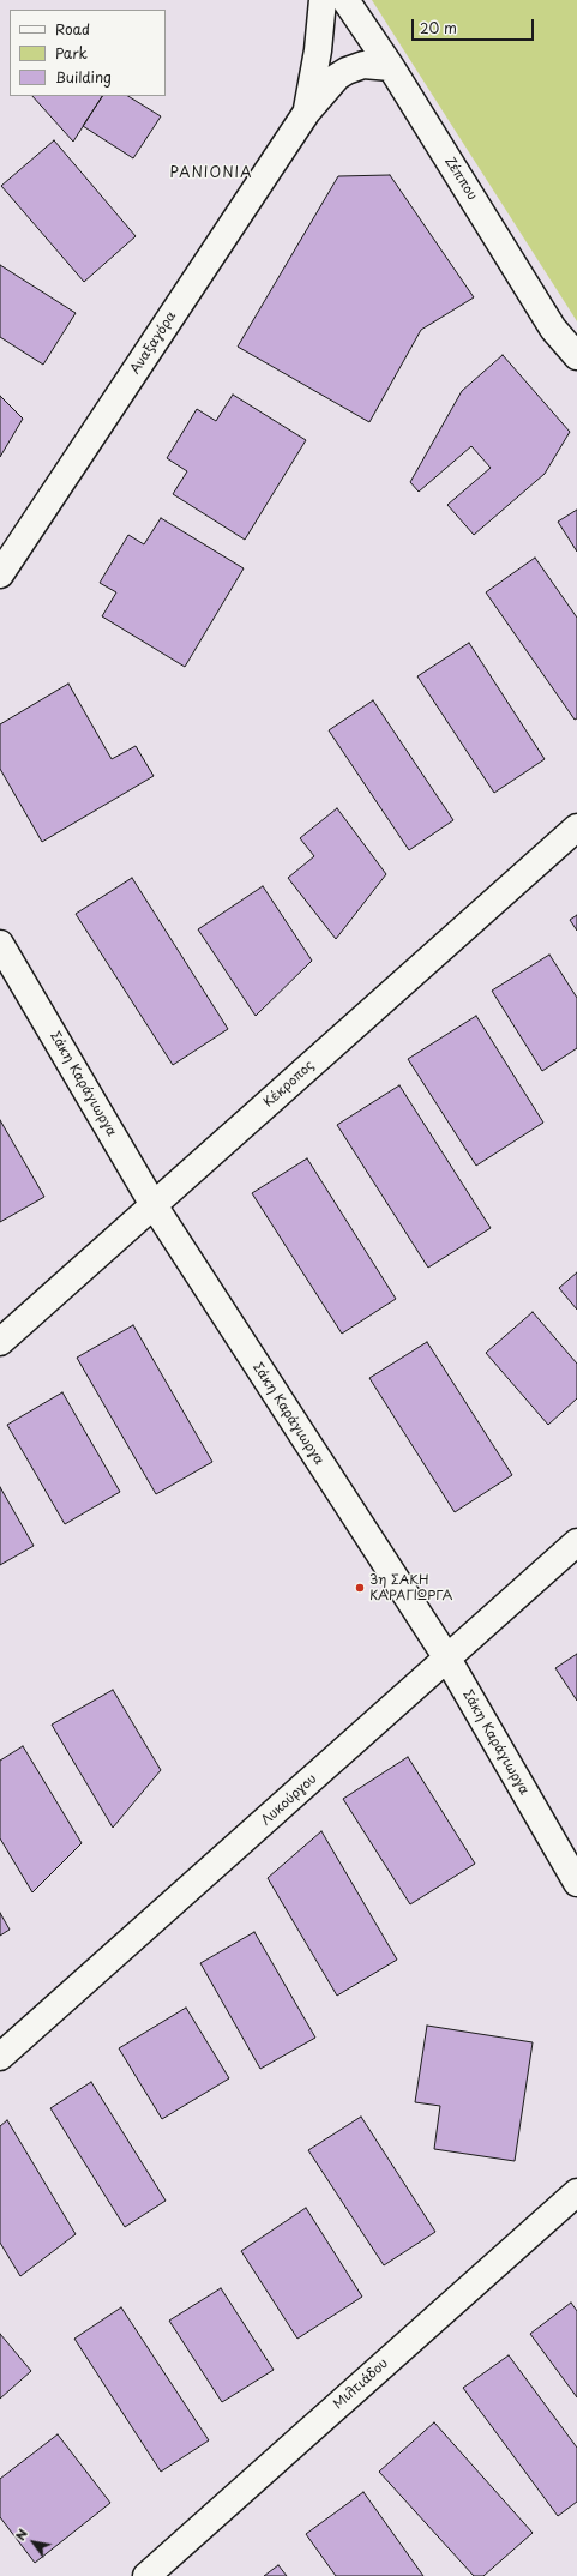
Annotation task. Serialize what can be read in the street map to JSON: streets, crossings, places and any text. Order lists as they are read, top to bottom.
{
  "streets": {
    "street": [
      "Ζέππου",
      "Αναξαγόρα",
      "Σάκη Καράγιωργα",
      "Κέκροπος",
      "Λυκούργου",
      "Μιλτιάδου"
    ]
  },
  "crossings": [
    ["Ζέππου", "Αναξαγόρα"],
    ["Σάκη Καράγιωργα", "Κέκροπος"],
    ["Σάκη Καράγιωργα", "Λυκούργου"]
  ],
  "districts": ["PANIONIA"],
  "places": ["3η ΣΑΚΗ ΚΑΡΑΓΙΩΡΓΑ"],
  "legend": ["Road", "Park", "Building"],
  "scale_bar": "20 m",
  "north": "top left"
}
